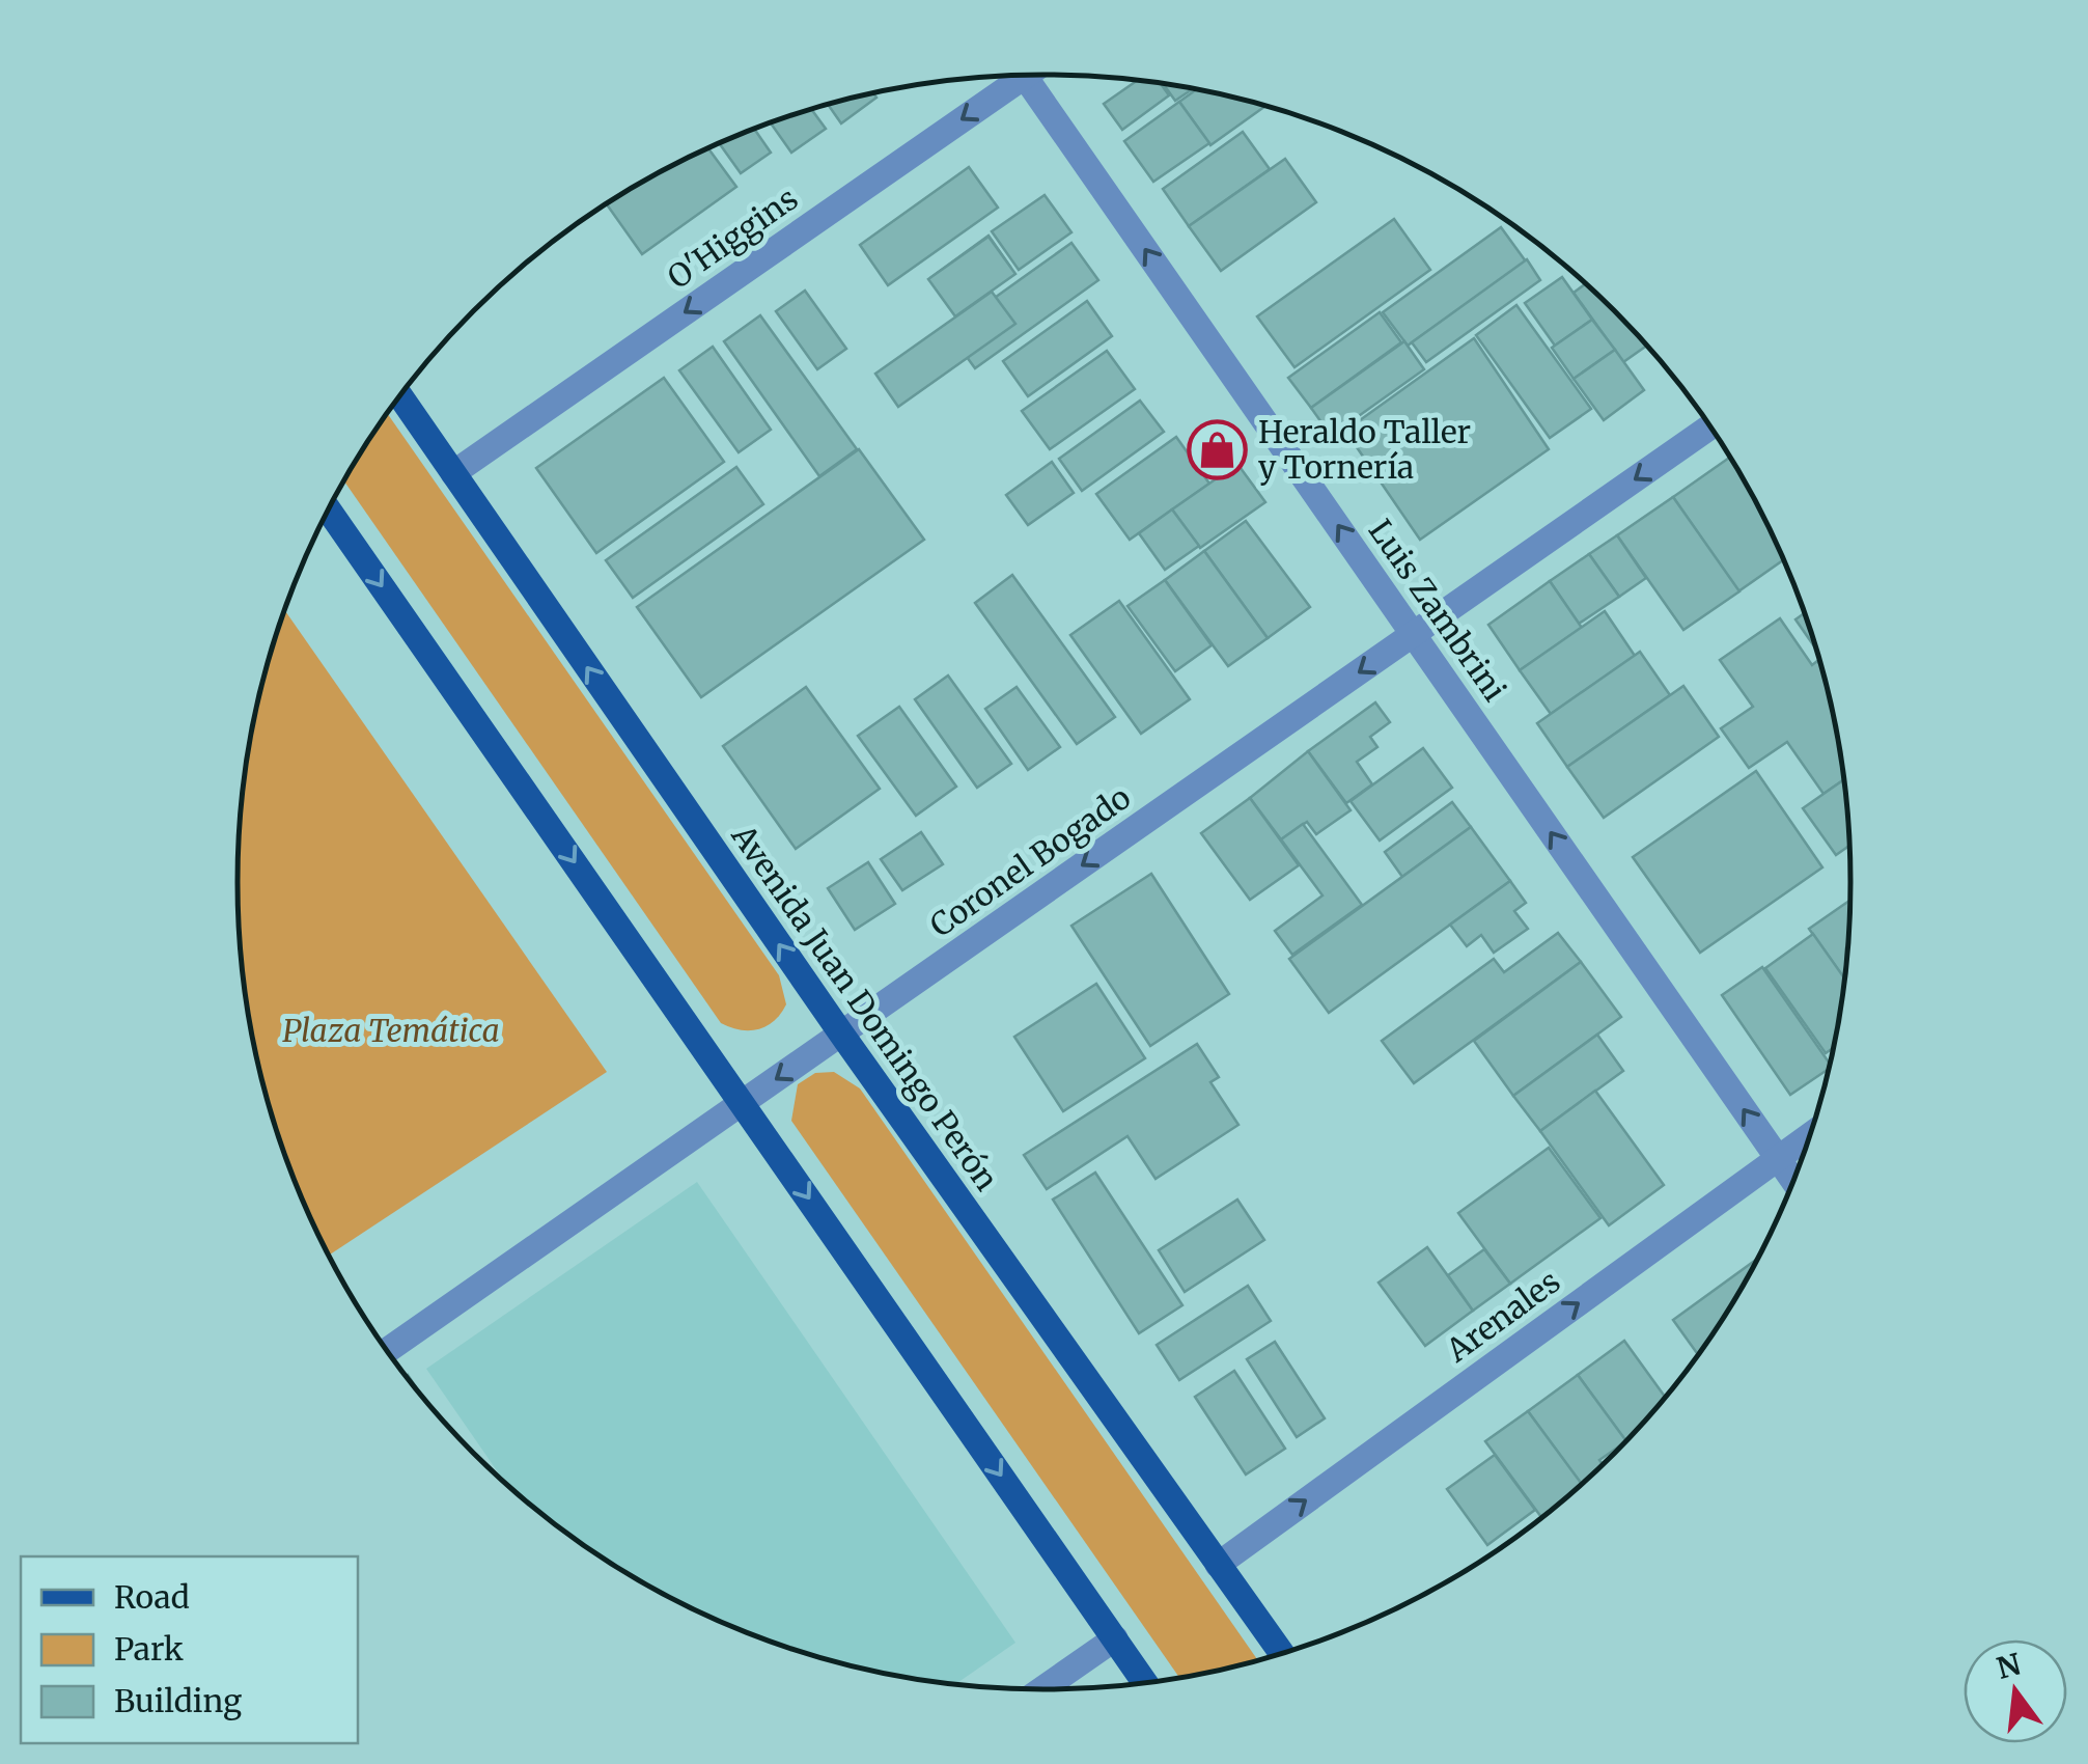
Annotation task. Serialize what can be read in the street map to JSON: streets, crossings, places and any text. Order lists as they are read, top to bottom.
{
  "streets": {
    "main road": ["Avenida Juan Domingo Perón"],
    "street": [
      "O'Higgins",
      "Luis Zambrini",
      "Coronel Bogado",
      "Arenales"
    ]
  },
  "crossings": [
    ["O'Higgins", "Avenida Juan Domingo Perón"],
    ["Luis Zambrini", "Coronel Bogado"],
    ["Luis Zambrini", "Arenales"],
    ["Coronel Bogado", "Avenida Juan Domingo Perón"],
    ["Avenida Juan Domingo Perón", "Arenales"]
  ],
  "one_way": [
    "O'Higgins",
    "Luis Zambrini",
    "Coronel Bogado",
    "Arenales"
  ],
  "parks": ["Plaza Temática"],
  "places": {
    "shop": ["Heraldo Taller y Tornería"]
  },
  "legend": ["Road", "Park", "Building"],
  "north": "top"
}
